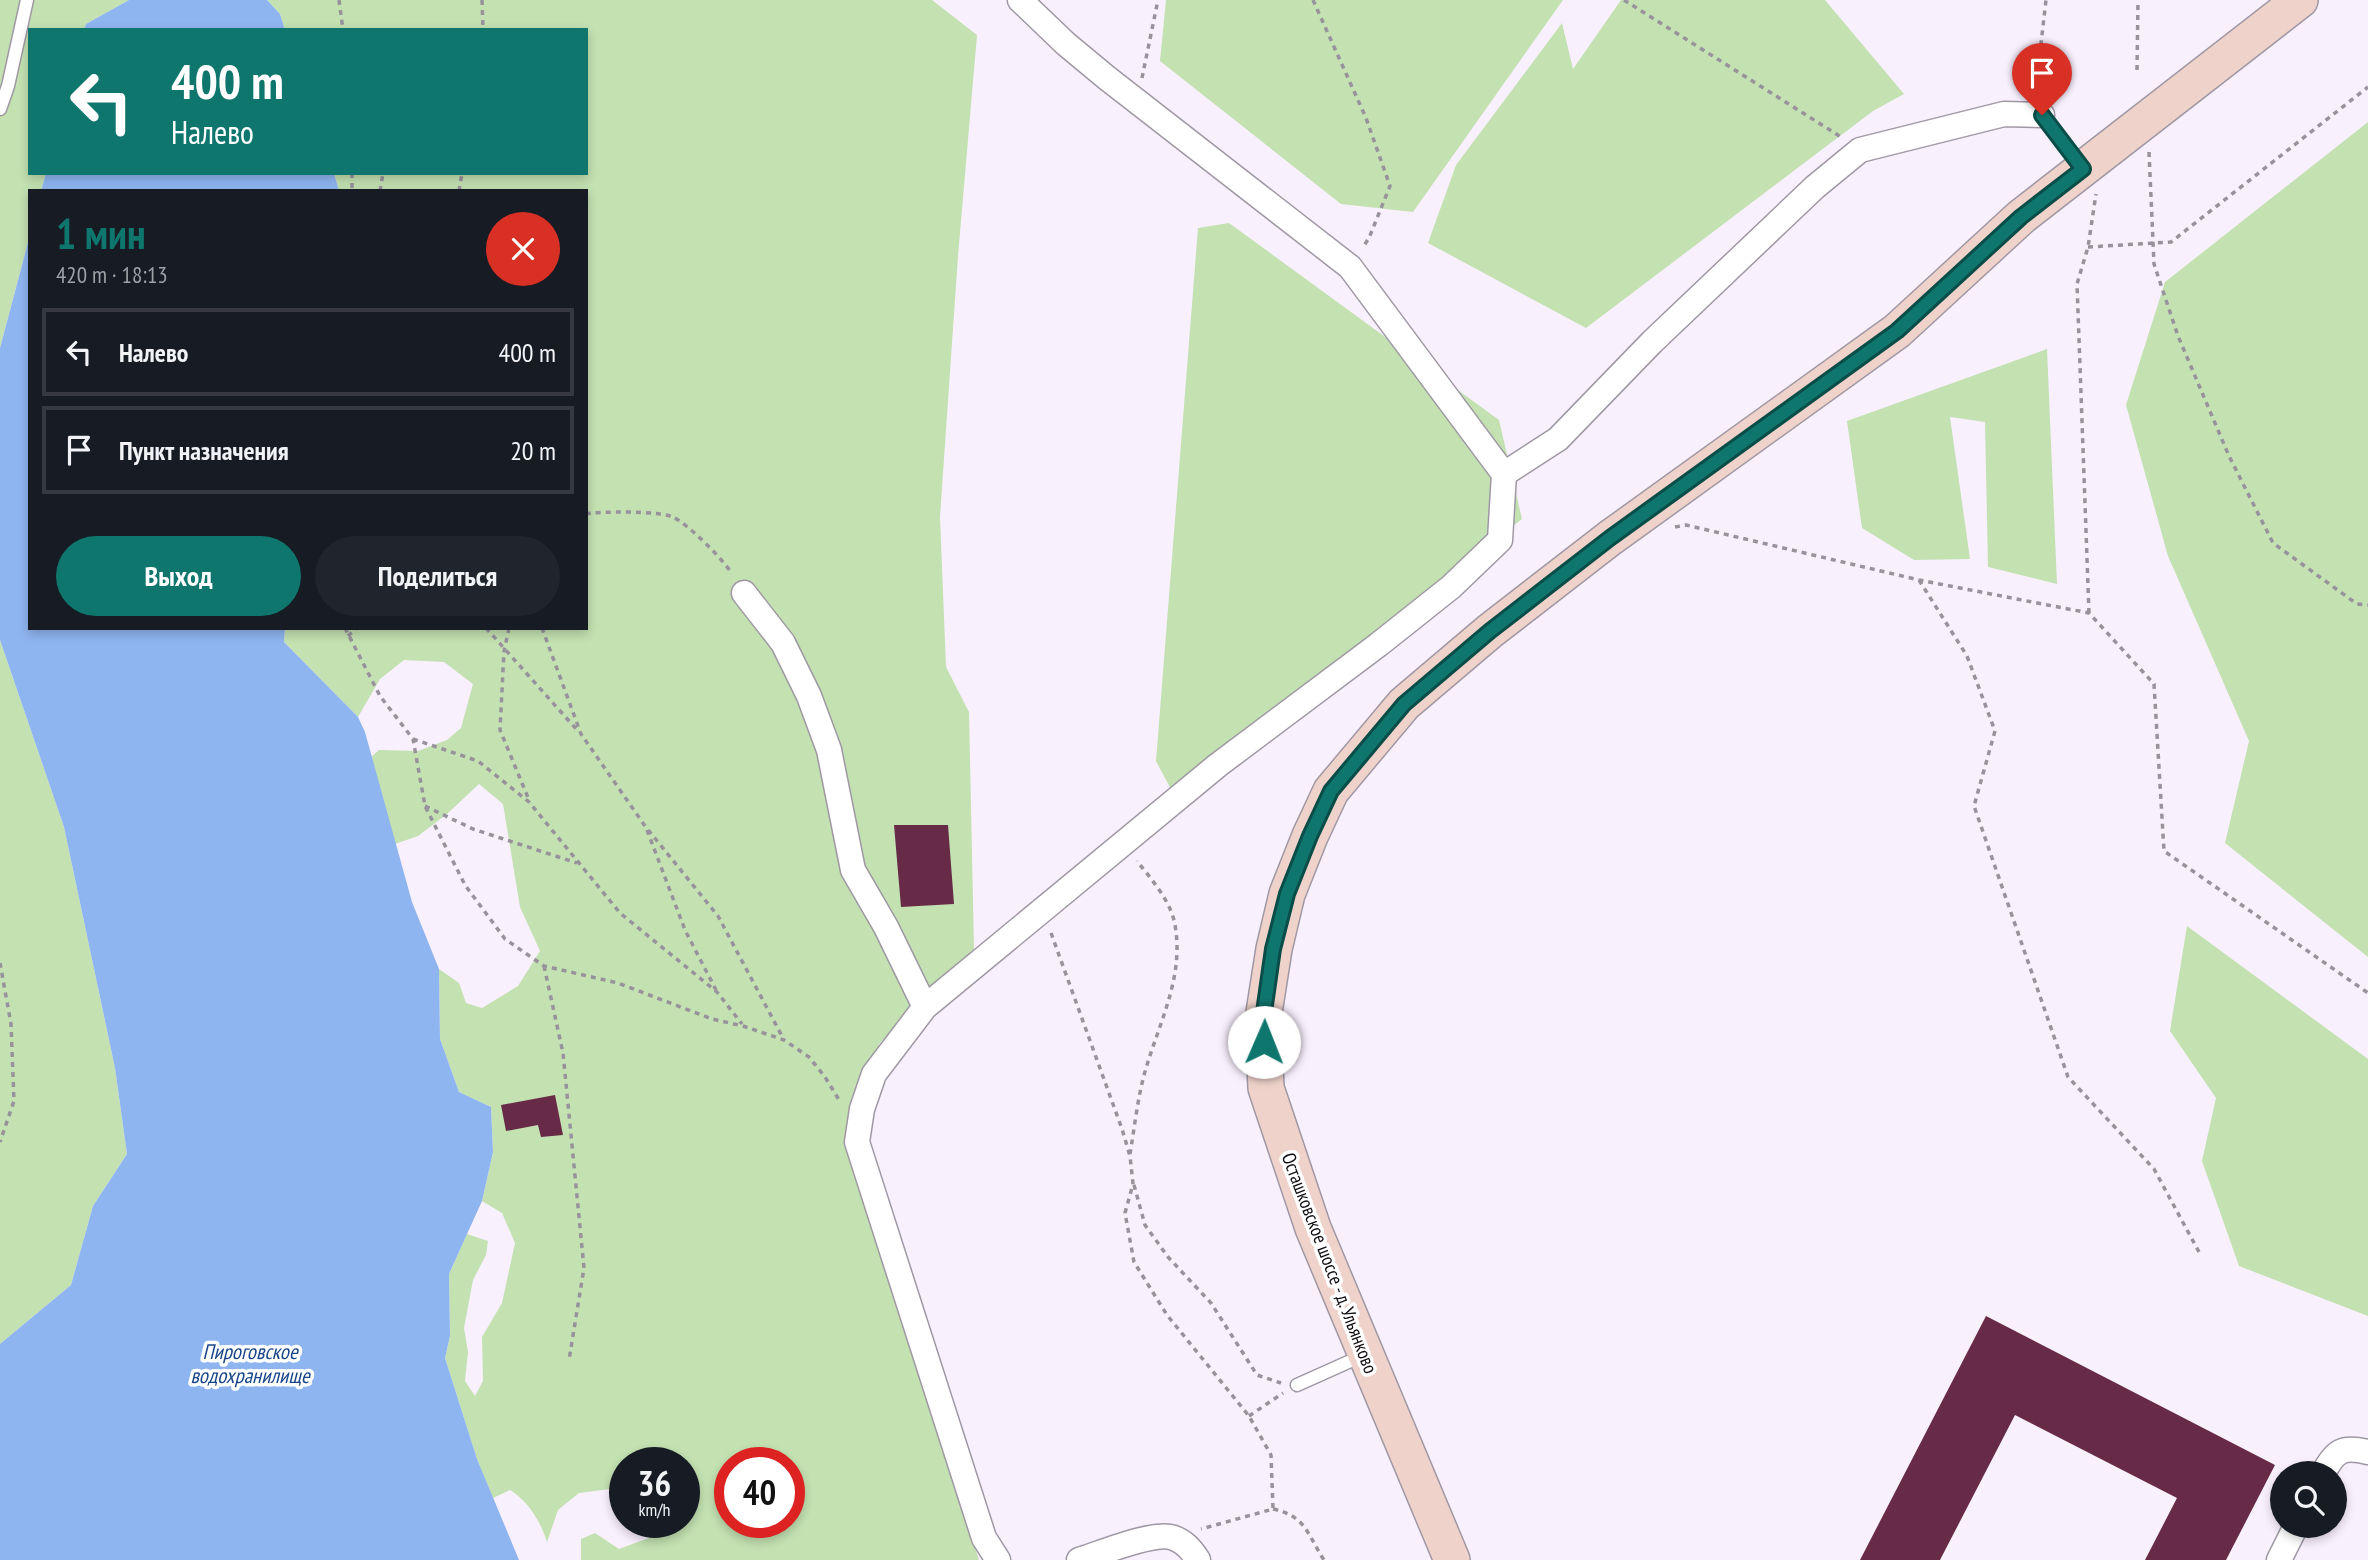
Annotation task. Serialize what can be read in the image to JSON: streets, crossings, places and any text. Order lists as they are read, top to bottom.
{
  "streets": {
    "street": ["Осташковское шоссе - д. Ульянково"]
  },
  "water": ["Пироговское водохранилище"],
  "page": {
    "turn": ["400 m", "Налево"],
    "heading": ["1 мин", "420 m · 18:13"],
    "list": [
      {
        "name": "Налево",
        "value": "400 m"
      },
      {
        "name": "Пункт назначения",
        "value": "20 m"
      }
    ],
    "buttons": ["Выход", "Поделиться"],
    "speed": "36 km/h",
    "limit": "40"
  }
}
